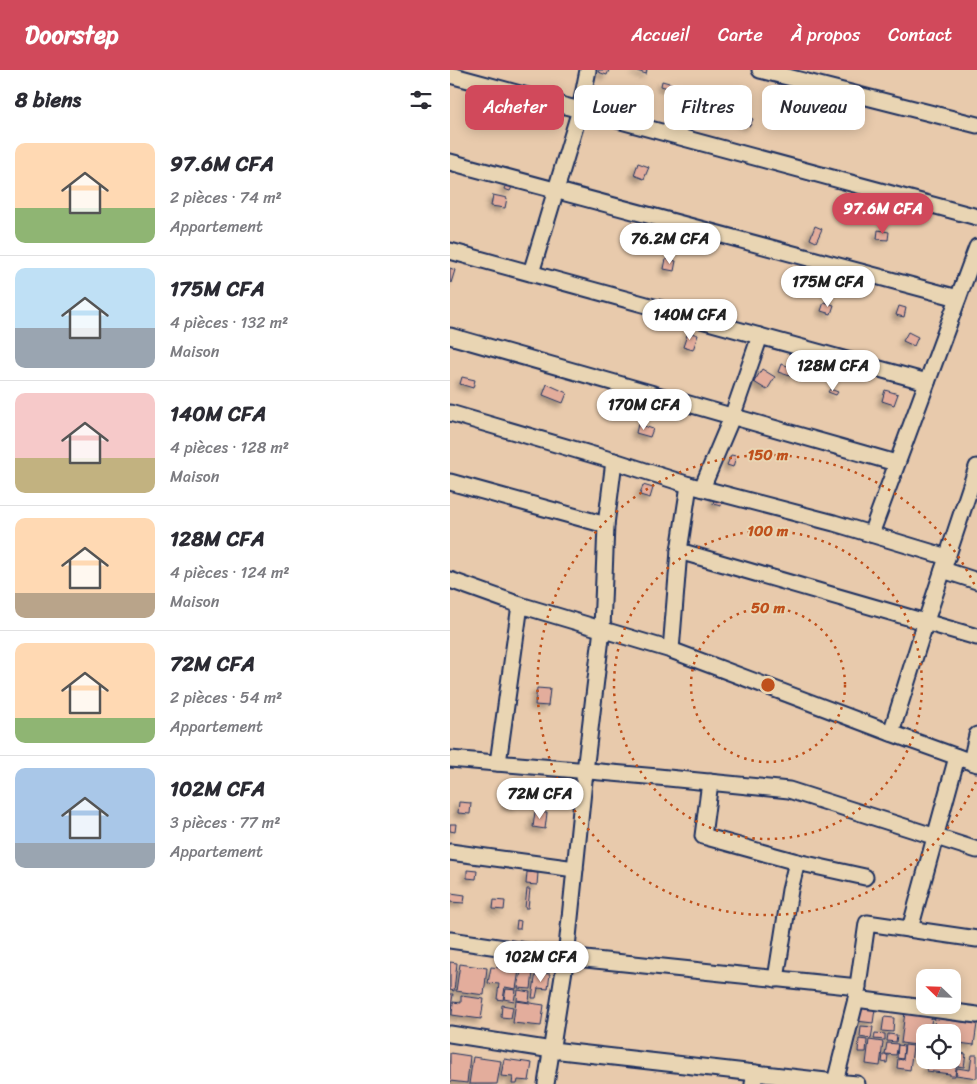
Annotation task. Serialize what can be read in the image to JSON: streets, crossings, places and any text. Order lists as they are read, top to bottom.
{
  "north": "top left",
  "page": {
    "header": "Doorstep",
    "nav": [
      "Accueil",
      "Carte",
      "À propos",
      "Contact"
    ],
    "heading": "8 biens",
    "chip": [
      "Acheter",
      "Louer",
      "Filtres",
      "Nouveau"
    ],
    "list": [
      {
        "name": "97.6M CFA",
        "note": "2 pièces · 74 m² · Appartement"
      },
      {
        "name": "175M CFA",
        "note": "4 pièces · 132 m² · Maison"
      },
      {
        "name": "140M CFA",
        "note": "4 pièces · 128 m² · Maison"
      },
      {
        "name": "128M CFA",
        "note": "4 pièces · 124 m² · Maison"
      },
      {
        "name": "72M CFA",
        "note": "2 pièces · 54 m² · Appartement"
      },
      {
        "name": "102M CFA",
        "note": "3 pièces · 77 m² · Appartement"
      }
    ],
    "price": [
      "97.6M CFA",
      "76.2M CFA",
      "175M CFA",
      "140M CFA",
      "128M CFA",
      "170M CFA",
      "72M CFA",
      "102M CFA"
    ]
  },
  "rings": ["150 m", "100 m", "50 m"]
}
